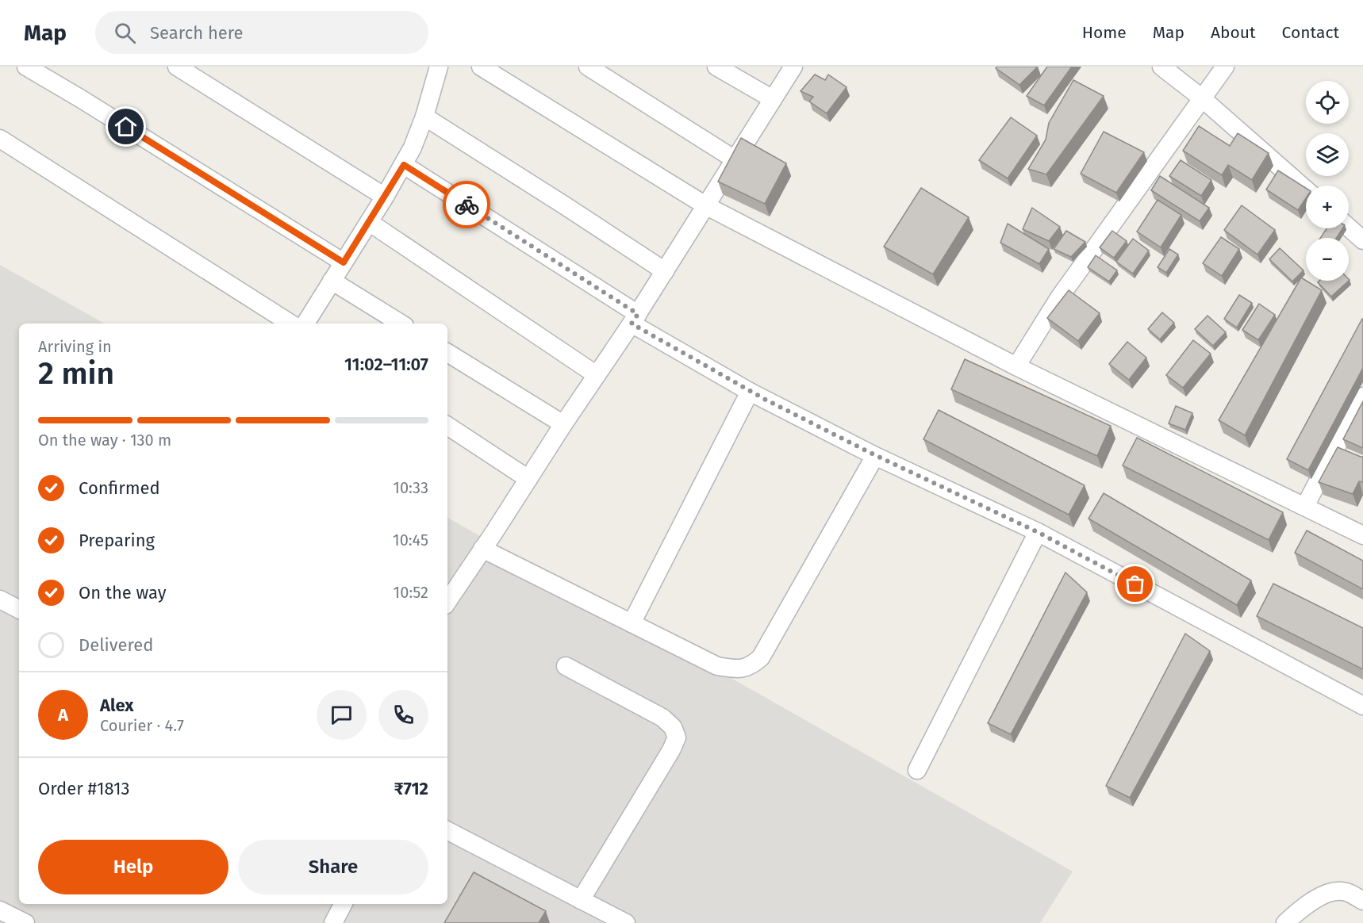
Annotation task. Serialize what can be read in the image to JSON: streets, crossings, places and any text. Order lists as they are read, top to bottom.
{
  "page": {
    "header": "Map",
    "search": "Search here",
    "nav": [
      "Home",
      "Map",
      "About",
      "Contact"
    ],
    "map_buttons": ["+", "−"],
    "heading": ["2 min", "Arriving in", "11:02–11:07"],
    "panel": [
      "Alex",
      "Courier · 4.7",
      "Order #1813",
      "₹712"
    ],
    "bar": "On the way · 130 m",
    "list": [
      ["Confirmed", "10:33"],
      ["Preparing", "10:45"],
      ["On the way", "10:52"],
      "Delivered"
    ],
    "round": "A",
    "buttons": ["Help", "Share"]
  }
}
